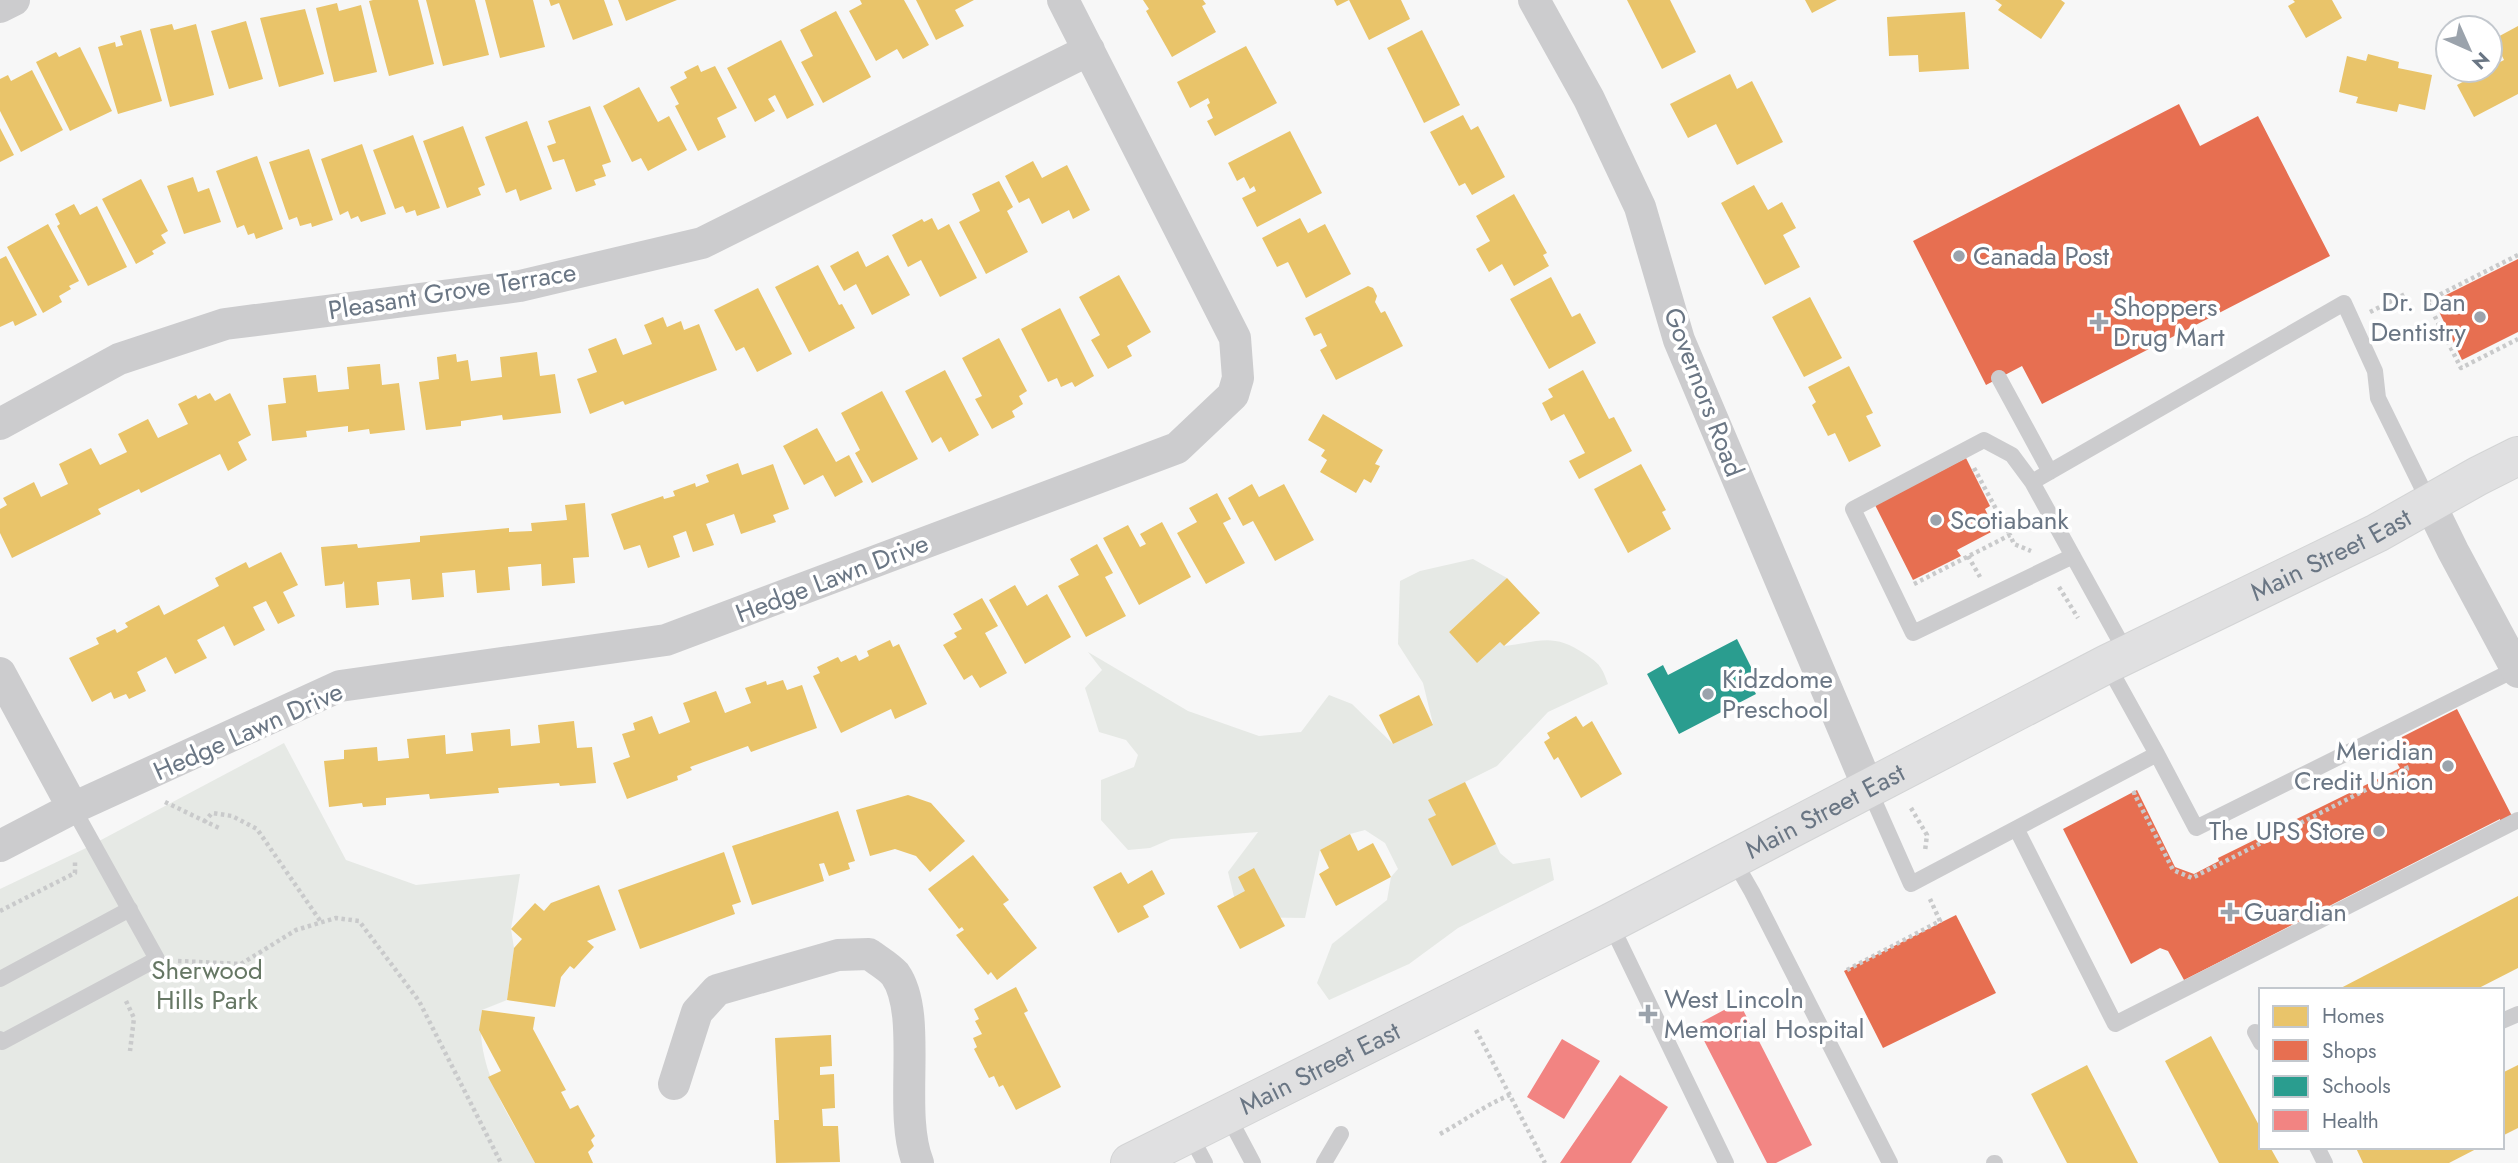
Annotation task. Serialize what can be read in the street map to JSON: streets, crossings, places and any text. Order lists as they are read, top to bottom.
{
  "streets": {
    "main road": ["Main Street East"],
    "street": ["Pleasant Grove Terrace", "Governors Road", "Hedge Lawn Drive"]
  },
  "crossings": [
    ["Pleasant Grove Terrace", "Hedge Lawn Drive"],
    ["Governors Road", "Main Street East"]
  ],
  "parks": ["Sherwood Hills Park"],
  "places": {
    "other": [
      "Canada Post",
      "Dr. Dan Dentistry",
      "Scotiabank",
      "Kidzdome Preschool",
      "Meridian Credit Union",
      "The UPS Store"
    ],
    "health": ["Shoppers Drug Mart", "Guardian", "West Lincoln Memorial Hospital"]
  },
  "legend": [
    "Homes",
    "Shops",
    "Schools",
    "Health"
  ],
  "north": "bottom right"
}
